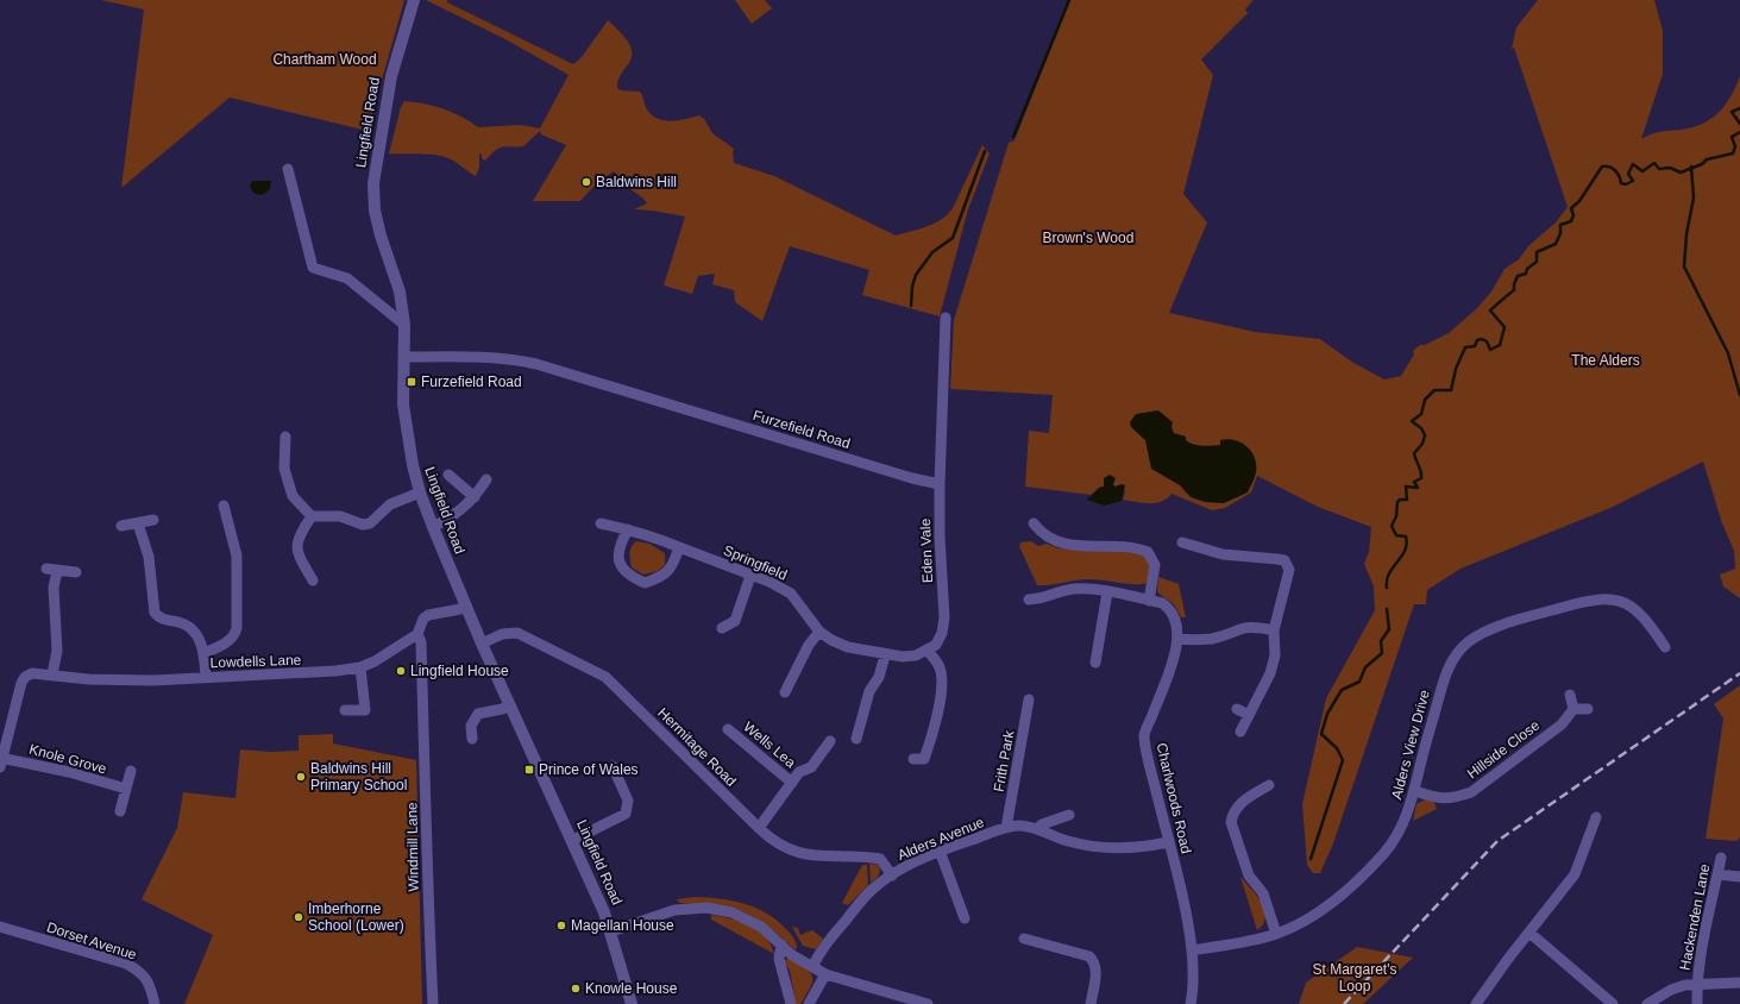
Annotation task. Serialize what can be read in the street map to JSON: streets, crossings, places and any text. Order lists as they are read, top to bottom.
{
  "streets": {
    "street": [
      "Lingfield Road",
      "Furzefield Road",
      "Eden Vale",
      "Springfield",
      "Lowdells Lane",
      "Wells Lea",
      "Alders View Drive",
      "Hermitage Road",
      "Hillside Close",
      "Knole Grove",
      "Frith Park",
      "Charlwoods Road",
      "Alders Avenue",
      "Windmill Lane",
      "Hackenden Lane",
      "Dorset Avenue"
    ]
  },
  "crossings": [
    ["Lingfield Road", "Furzefield Road"],
    ["Lingfield Road", "Lowdells Lane"],
    ["Lingfield Road", "Hermitage Road"],
    ["Furzefield Road", "Eden Vale"],
    ["Eden Vale", "Springfield"],
    ["Lowdells Lane", "Knole Grove"],
    ["Lowdells Lane", "Windmill Lane"],
    ["Wells Lea", "Hermitage Road"],
    ["Alders View Drive", "Hillside Close"],
    ["Alders View Drive", "Charlwoods Road"],
    ["Hermitage Road", "Alders Avenue"],
    ["Frith Park", "Alders Avenue"],
    ["Charlwoods Road", "Alders Avenue"]
  ],
  "parks": [
    "Chartham Wood",
    "Brown's Wood",
    "The Alders",
    "St Margaret's Loop"
  ],
  "places": {
    "other": [
      "Baldwins Hill",
      "Lingfield House",
      "Baldwins Hill Primary School",
      "Imberhorne School (Lower)",
      "Magellan House",
      "Knowle House"
    ],
    "transit": ["Furzefield Road", "Prince of Wales"]
  }
}
